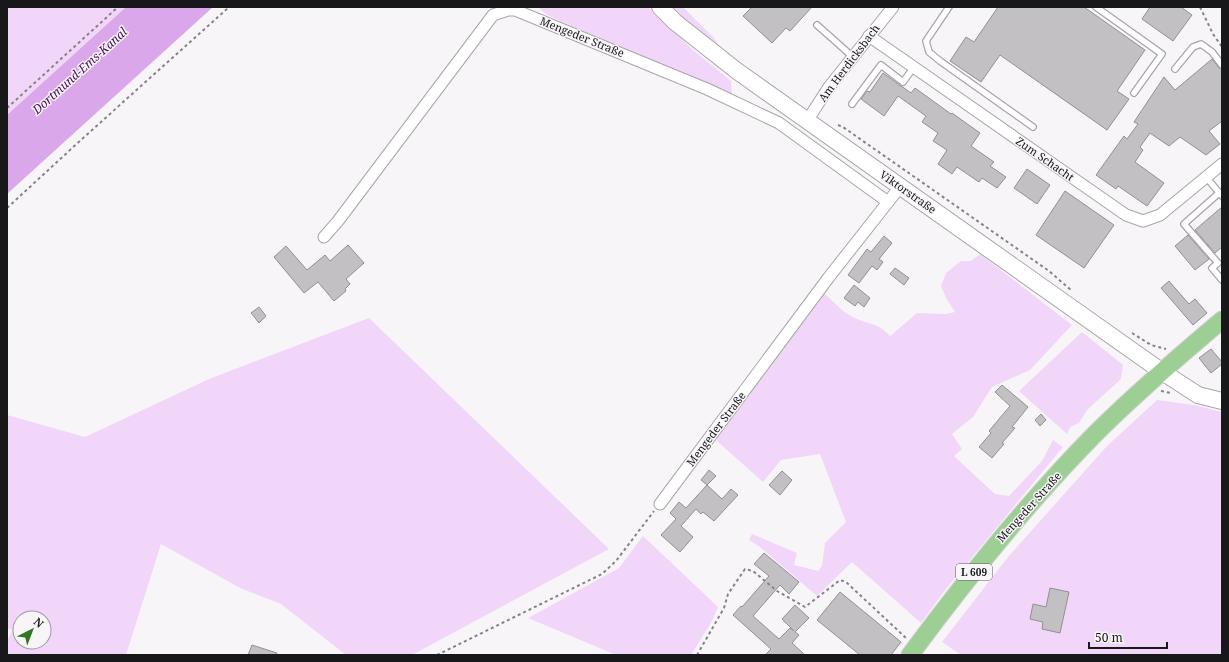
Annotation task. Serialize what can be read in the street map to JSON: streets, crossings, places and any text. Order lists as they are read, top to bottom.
{
  "streets": {
    "main road": ["Mengeder Straße", "Viktorstraße", "L 609"],
    "street": ["Am Herdicksbach", "Zum Schacht"]
  },
  "crossings": [
    ["Mengeder Straße", "Viktorstraße"],
    ["Mengeder Straße", "L 609"],
    ["Am Herdicksbach", "Zum Schacht"],
    ["Am Herdicksbach", "Viktorstraße"],
    ["Viktorstraße", "L 609"]
  ],
  "water": ["Dortmund-Ems-Kanal"],
  "scale_bar": "50 m",
  "north": "top right"
}
